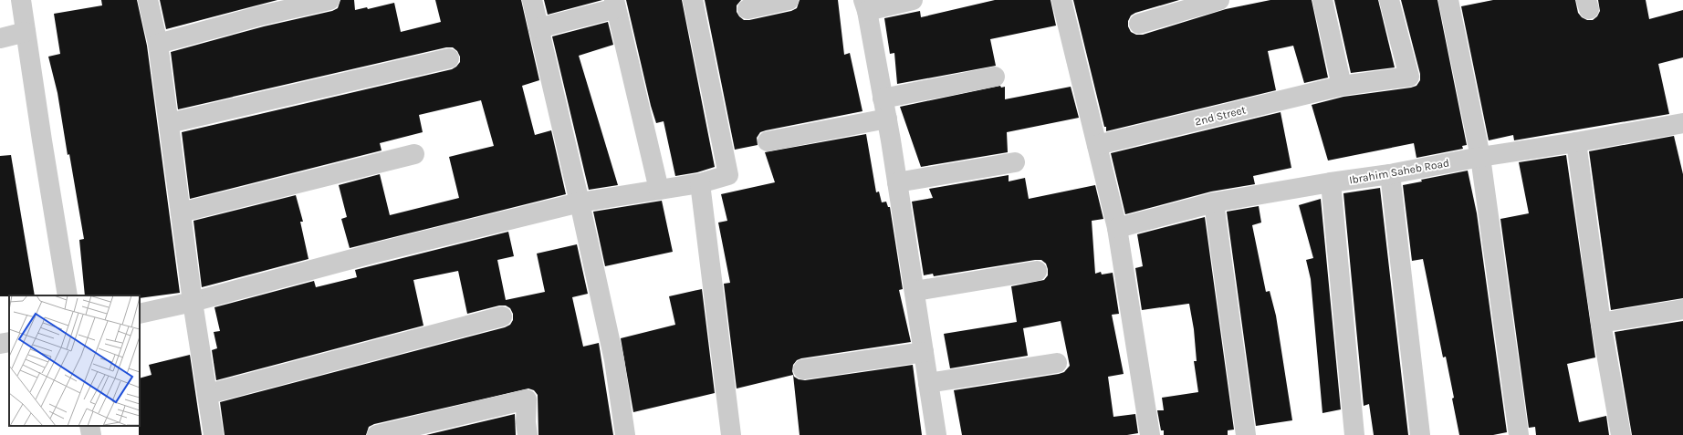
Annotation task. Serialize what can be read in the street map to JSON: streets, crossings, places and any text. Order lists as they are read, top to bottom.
{
  "streets": {
    "street": ["2nd Street", "Ibrahim Saheb Road"]
  }
}
